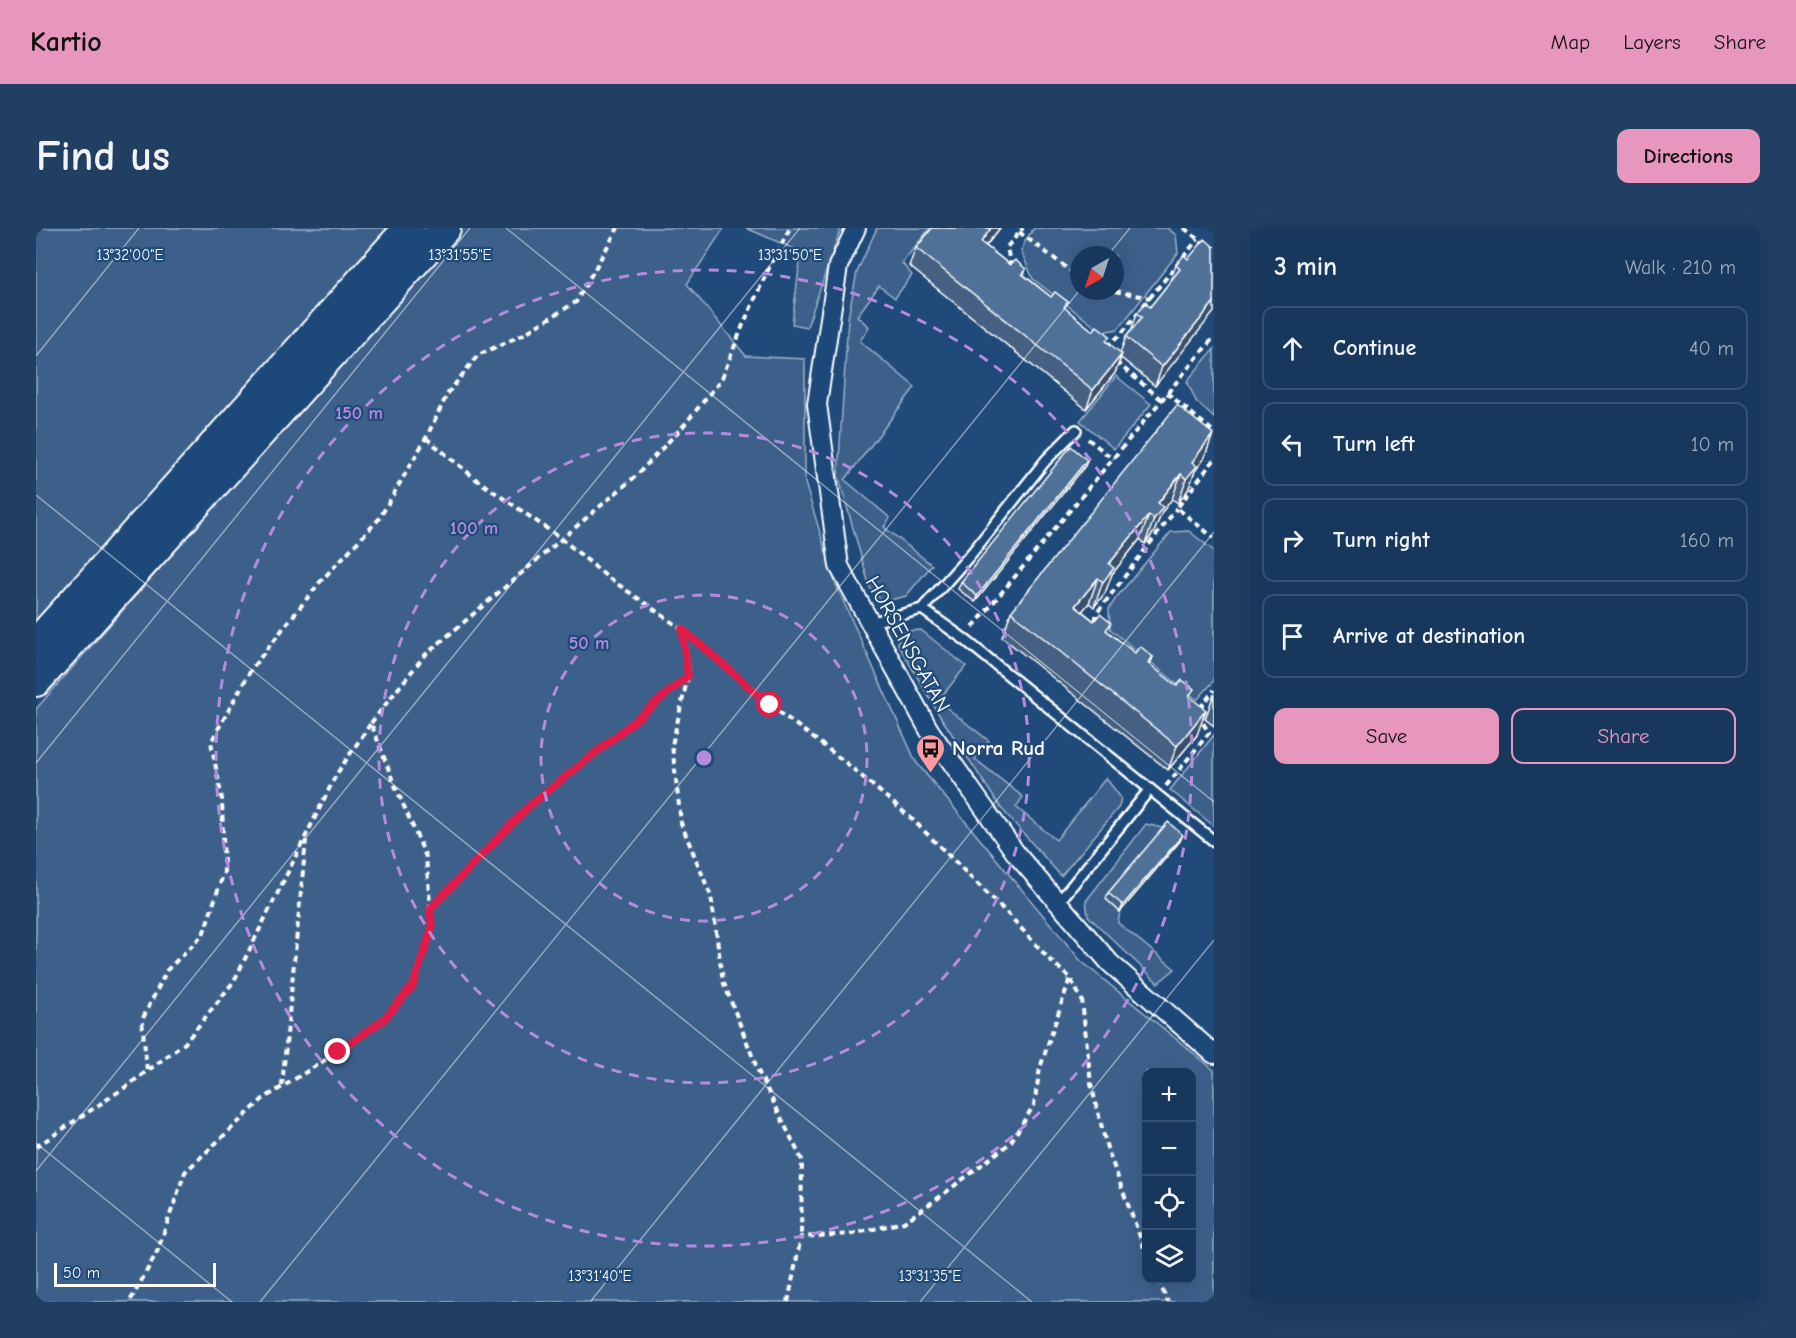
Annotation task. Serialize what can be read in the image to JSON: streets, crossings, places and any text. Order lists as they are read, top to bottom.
{
  "streets": {
    "street": ["HORSENSGATAN"]
  },
  "places": {
    "bus stop": ["Norra Rud"]
  },
  "scale_bar": "50 m",
  "north": "bottom left",
  "page": {
    "header": "Kartio",
    "nav": ["Map", "Layers", "Share"],
    "buttons": [
      "Directions",
      ["Save", "Share"]
    ],
    "title": "Find us",
    "heading": ["3 min", "Walk · 210 m"],
    "list": [
      ["Continue", "40 m"],
      ["Turn left", "10 m"],
      ["Turn right", "160 m"],
      "Arrive at destination"
    ],
    "map_buttons": ["+", "−"],
    "scale": "50 m"
  },
  "coordinates": [
    "13°32'00\"E",
    "13°31'55\"E",
    "13°31'50\"E",
    "13°31'40\"E",
    "13°31'35\"E"
  ],
  "rings": ["150 m", "100 m", "50 m"]
}
